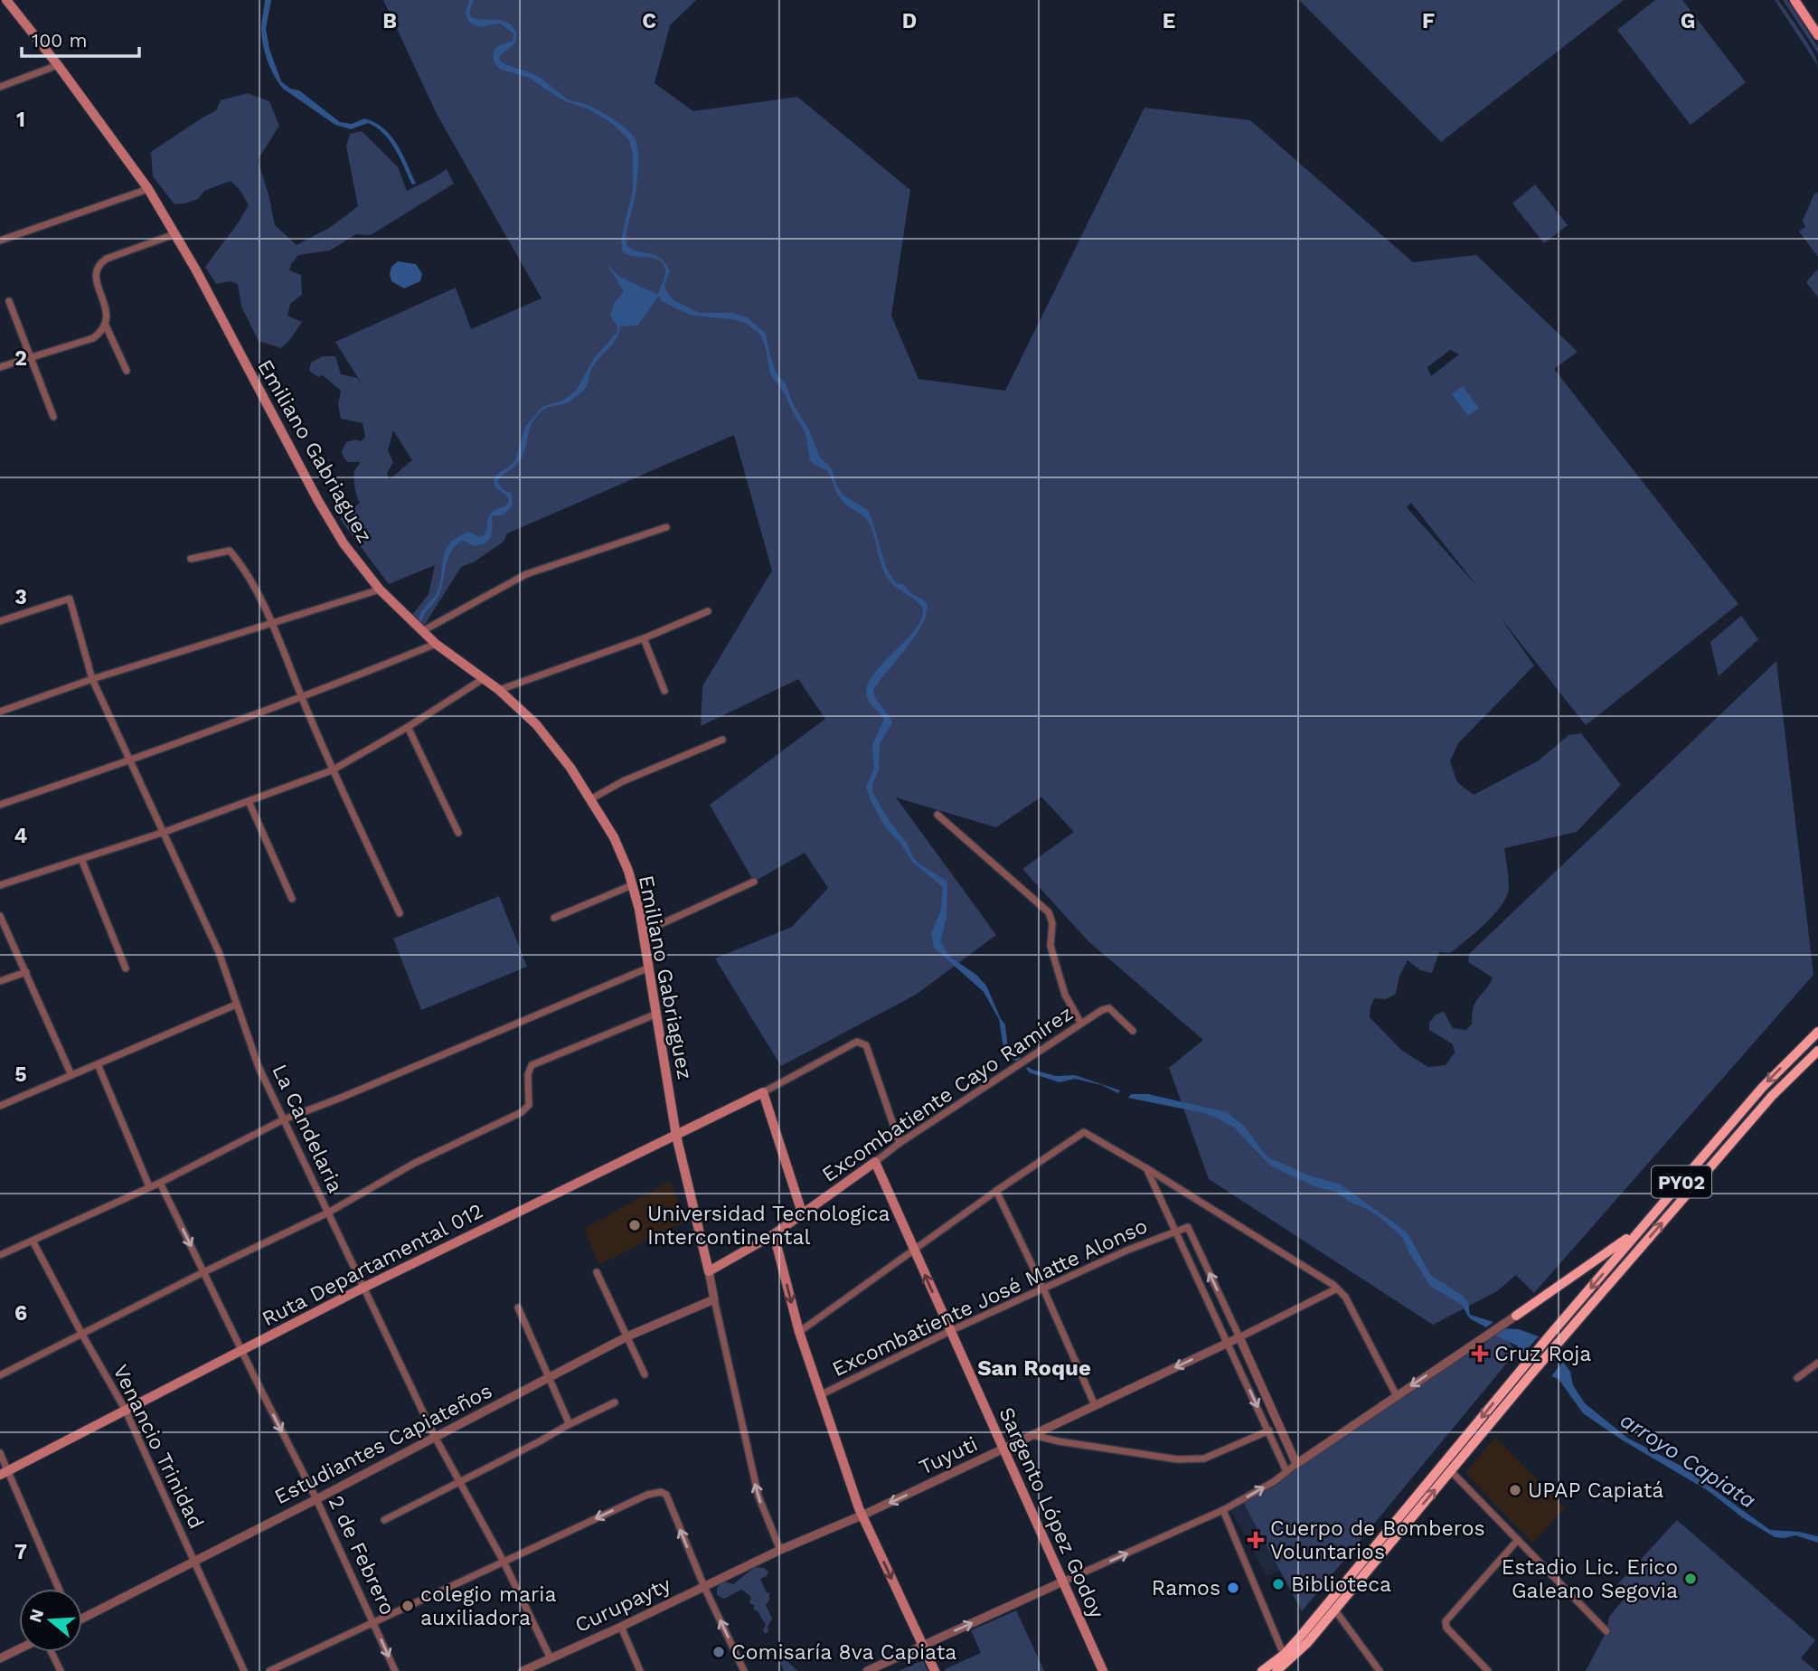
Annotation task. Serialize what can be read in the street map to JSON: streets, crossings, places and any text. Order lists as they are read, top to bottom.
{
  "streets": {
    "highway": ["PY02"],
    "main road": [
      "Emiliano Gabriaguez",
      "Excombatiente Cayo Ramírez",
      "Ruta Departamental 012",
      "Sargento López Godoy"
    ],
    "street": [
      "La Candelaria",
      "Excombatiente José Matte Alonso",
      "Estudiantes Capiateños",
      "Venancio Trinidad",
      "Tuyuti",
      "2 de Febrero",
      "Curupayty"
    ]
  },
  "crossings": [
    ["Emiliano Gabriaguez", "Excombatiente Cayo Ramírez"],
    ["Emiliano Gabriaguez", "Ruta Departamental 012"],
    ["Emiliano Gabriaguez", "Estudiantes Capiateños"],
    ["Emiliano Gabriaguez", "Tuyuti"],
    ["Excombatiente Cayo Ramírez", "Sargento López Godoy"],
    ["La Candelaria", "Ruta Departamental 012"],
    ["La Candelaria", "Estudiantes Capiateños"],
    ["La Candelaria", "Curupayty"],
    ["Ruta Departamental 012", "Venancio Trinidad"],
    ["Ruta Departamental 012", "2 de Febrero"],
    ["Excombatiente José Matte Alonso", "Sargento López Godoy"],
    ["Estudiantes Capiateños", "Venancio Trinidad"],
    ["Estudiantes Capiateños", "2 de Febrero"],
    ["Tuyuti", "Sargento López Godoy"],
    ["Tuyuti", "Curupayty"]
  ],
  "one_way": ["Tuyuti", "2 de Febrero"],
  "districts": ["San Roque"],
  "water": ["arroyo Capiata"],
  "places": {
    "other": [
      "Universidad Tecnologica Intercontinental",
      "UPAP Capiatá",
      "Estadio Lic. Erico Galeano Segovia",
      "Biblioteca",
      "Ramos",
      "colegio maria auxiliadora",
      "Comisaría 8va Capiata"
    ],
    "health": ["Cruz Roja", "Cuerpo de Bomberos Voluntarios"]
  },
  "scale_bar": "100 m",
  "north": "left",
  "grid": {
    "columns": [
      "B",
      "C",
      "D",
      "E",
      "F",
      "G"
    ],
    "rows": [
      "1",
      "2",
      "3",
      "4",
      "5",
      "6",
      "7"
    ]
  }
}
